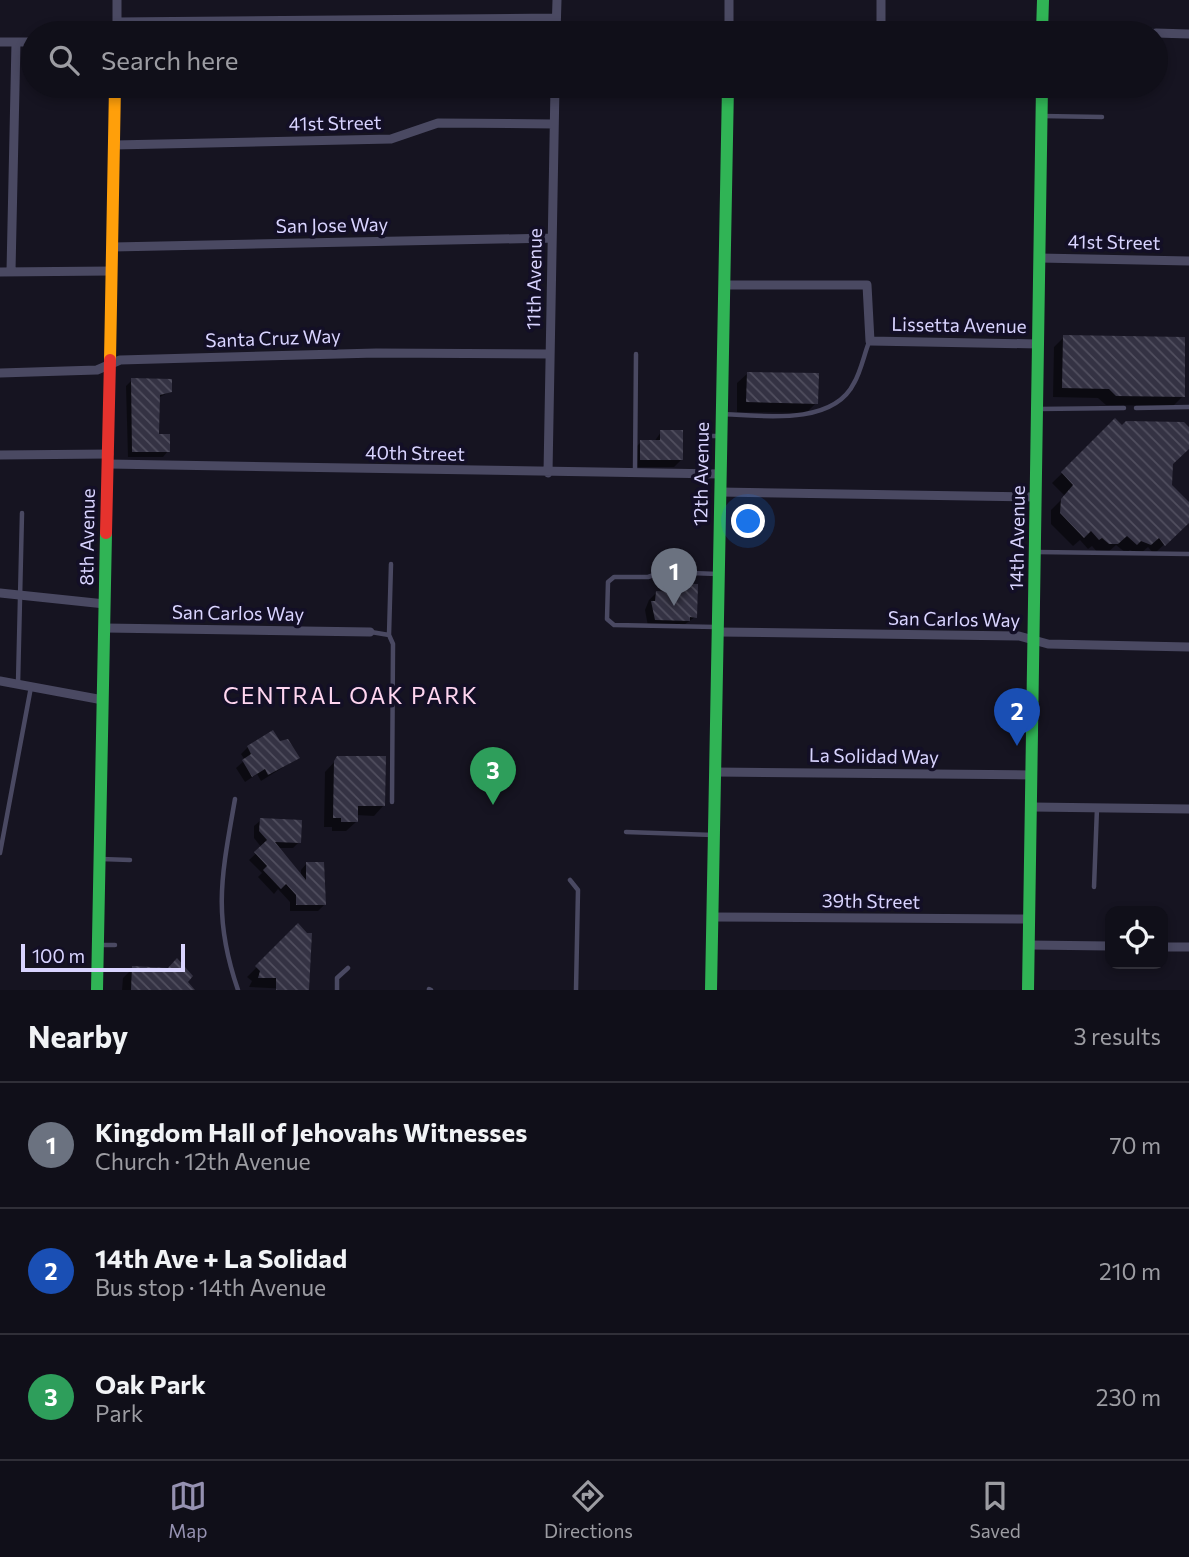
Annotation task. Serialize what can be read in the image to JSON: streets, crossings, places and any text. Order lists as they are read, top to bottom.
{
  "streets": {
    "street": [
      "41st Street",
      "San Jose Way",
      "11th Avenue",
      "Lissetta Avenue",
      "Santa Cruz Way",
      "40th Street",
      "12th Avenue",
      "8th Avenue",
      "14th Avenue",
      "San Carlos Way",
      "La Solidad Way",
      "39th Street"
    ]
  },
  "crossings": [
    ["41st Street", "11th Avenue"],
    ["41st Street", "8th Avenue"],
    ["41st Street", "14th Avenue"],
    ["San Jose Way", "11th Avenue"],
    ["San Jose Way", "8th Avenue"],
    ["11th Avenue", "Santa Cruz Way"],
    ["11th Avenue", "40th Street"],
    ["Lissetta Avenue", "12th Avenue"],
    ["Lissetta Avenue", "14th Avenue"],
    ["Santa Cruz Way", "8th Avenue"],
    ["40th Street", "12th Avenue"],
    ["40th Street", "8th Avenue"],
    ["12th Avenue", "San Carlos Way"],
    ["12th Avenue", "La Solidad Way"],
    ["12th Avenue", "39th Street"],
    ["8th Avenue", "San Carlos Way"],
    ["14th Avenue", "San Carlos Way"],
    ["14th Avenue", "La Solidad Way"],
    ["14th Avenue", "39th Street"]
  ],
  "districts": ["CENTRAL OAK PARK"],
  "scale_bar": "100 m",
  "page": {
    "search": "Search here",
    "pins": ["1", "2", "3"],
    "scale": "100 m",
    "heading": ["Nearby", "3 results"],
    "list": [
      {
        "mark": "1",
        "name": "Kingdom Hall of Jehovahs Witnesses",
        "note": "Church · 12th Avenue",
        "value": "70 m"
      },
      {
        "mark": "2",
        "name": "14th Ave + La Solidad",
        "note": "Bus stop · 14th Avenue",
        "value": "210 m"
      },
      {
        "mark": "3",
        "name": "Oak Park",
        "note": "Park",
        "value": "230 m"
      }
    ],
    "nav": ["Map", "Directions", "Saved"]
  }
}
